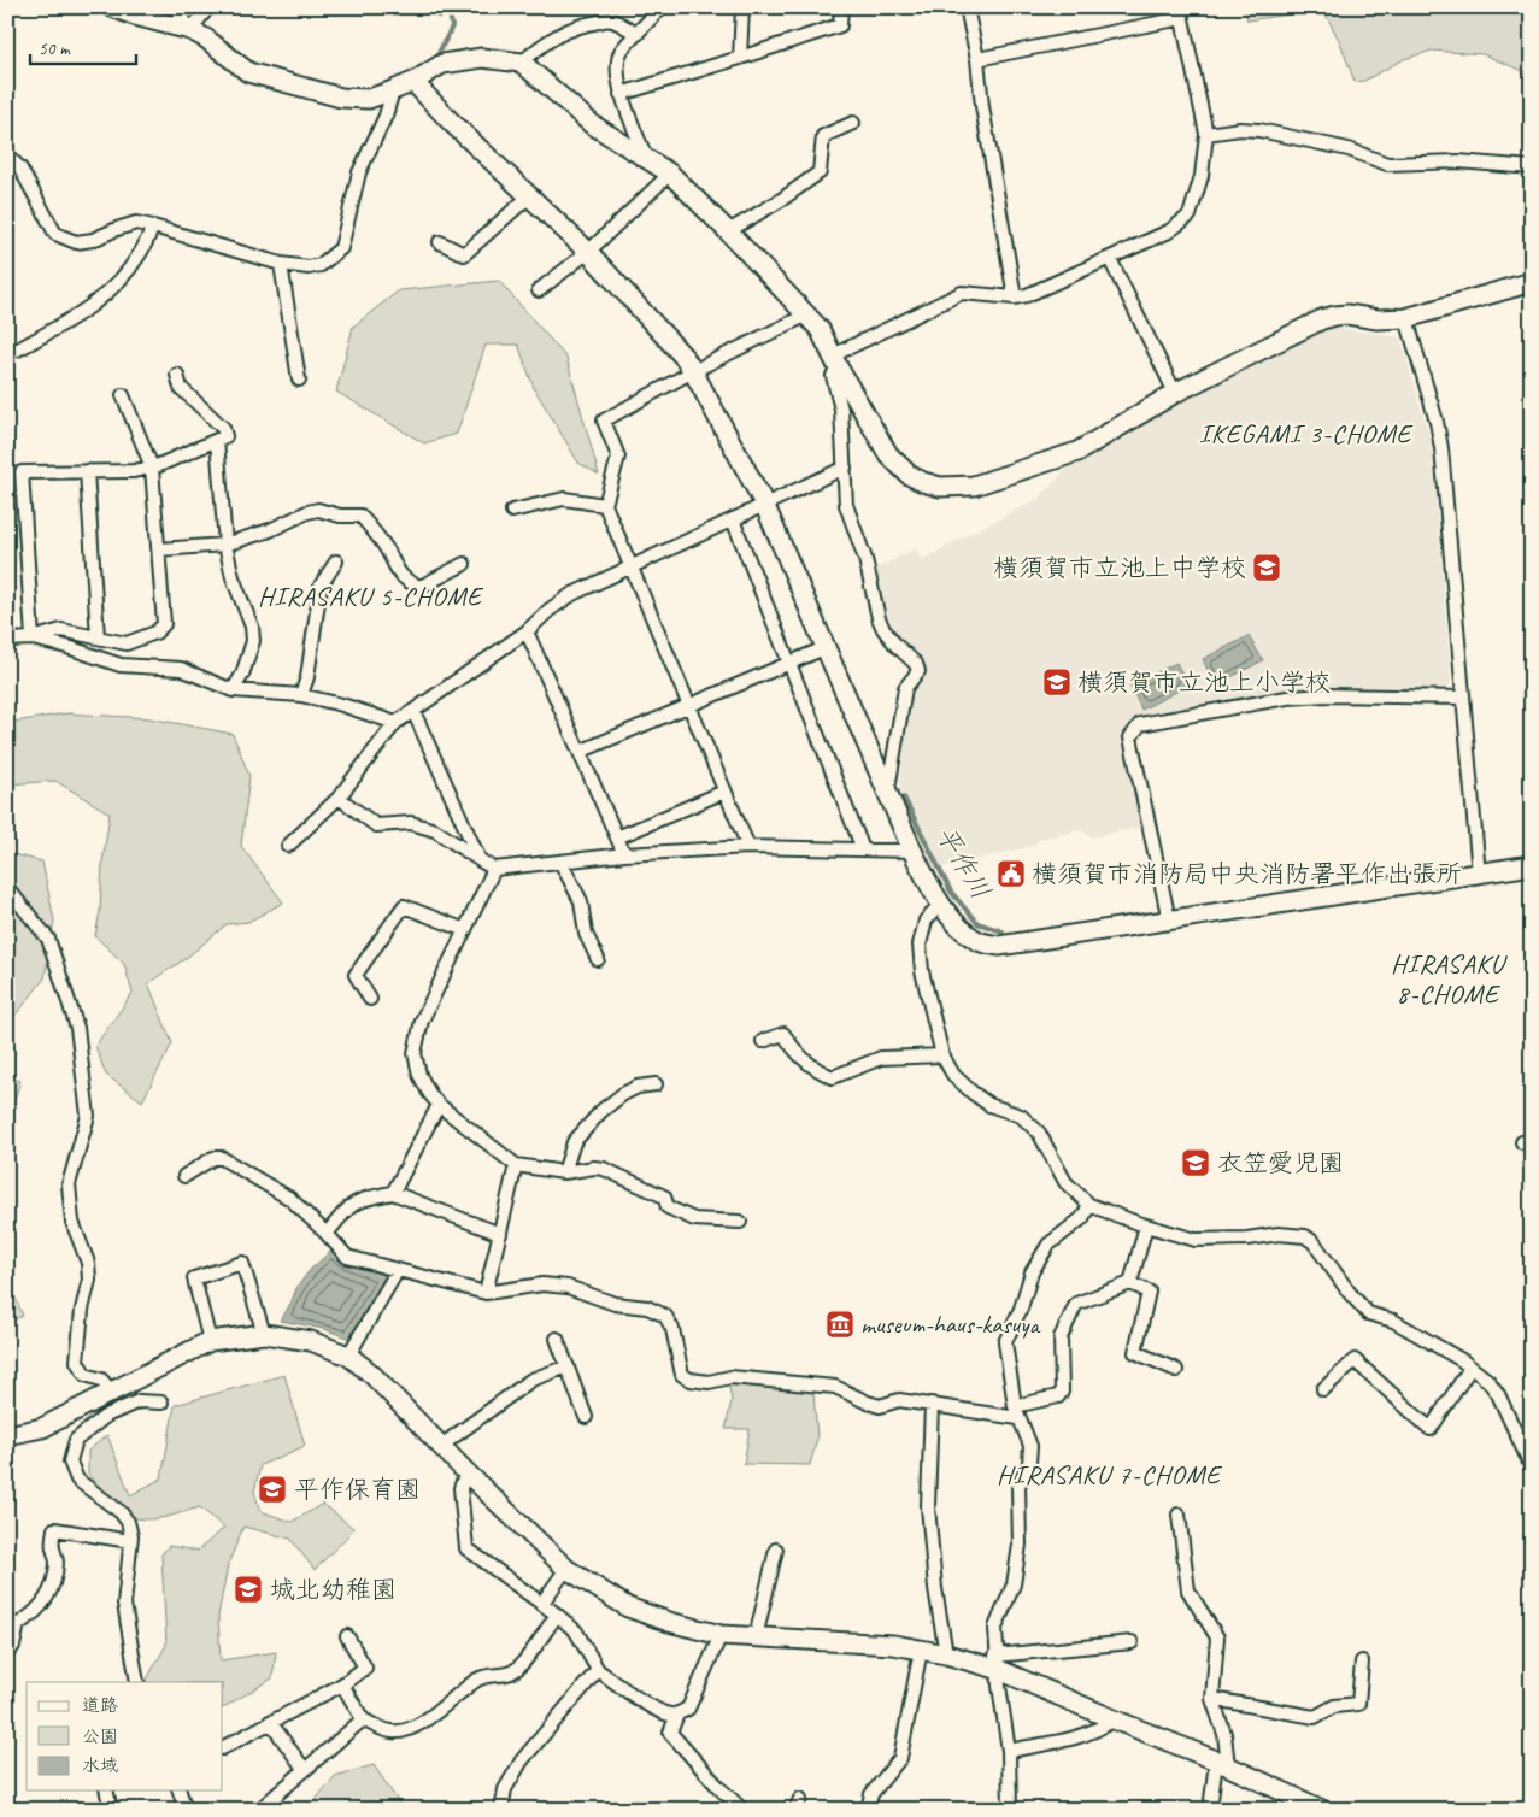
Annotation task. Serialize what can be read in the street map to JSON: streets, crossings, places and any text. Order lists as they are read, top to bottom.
{
  "districts": [
    "IKEGAMI 3-CHOME",
    "HIRASAKU 5-CHOME",
    "HIRASAKU 8-CHOME",
    "HIRASAKU 7-CHOME"
  ],
  "water": ["平作川"],
  "places": {
    "school or university": [
      "横須賀市立池上中学校",
      "横須賀市立池上小学校",
      "衣笠愛児園",
      "平作保育園",
      "城北幼稚園"
    ],
    "public building": ["横須賀市消防局中央消防署平作出張所"],
    "museum": ["museum-haus-kasuya"]
  },
  "legend": ["道路", "公園", "水域"],
  "scale_bar": "50 m"
}
